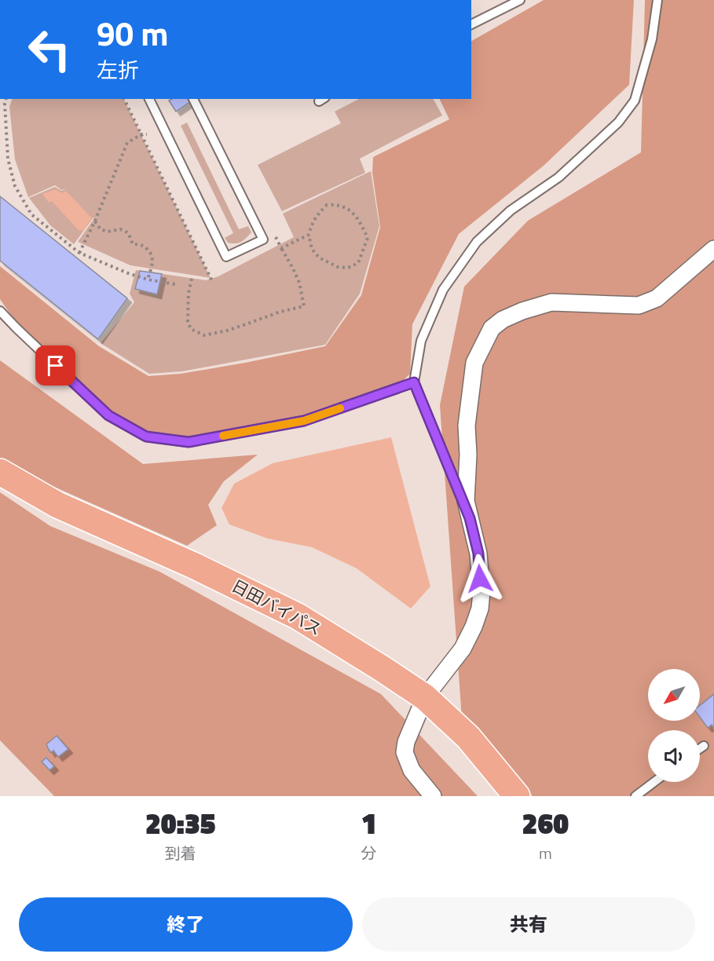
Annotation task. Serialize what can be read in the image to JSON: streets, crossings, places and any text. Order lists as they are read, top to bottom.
{
  "streets": {
    "highway": ["日田バイパス"]
  },
  "north": "bottom left",
  "page": {
    "turn": ["90 m", "左折"],
    "eta": [
      "20:35",
      "到着",
      "1",
      "分",
      "260",
      "m"
    ],
    "buttons": ["終了", "共有"]
  }
}
